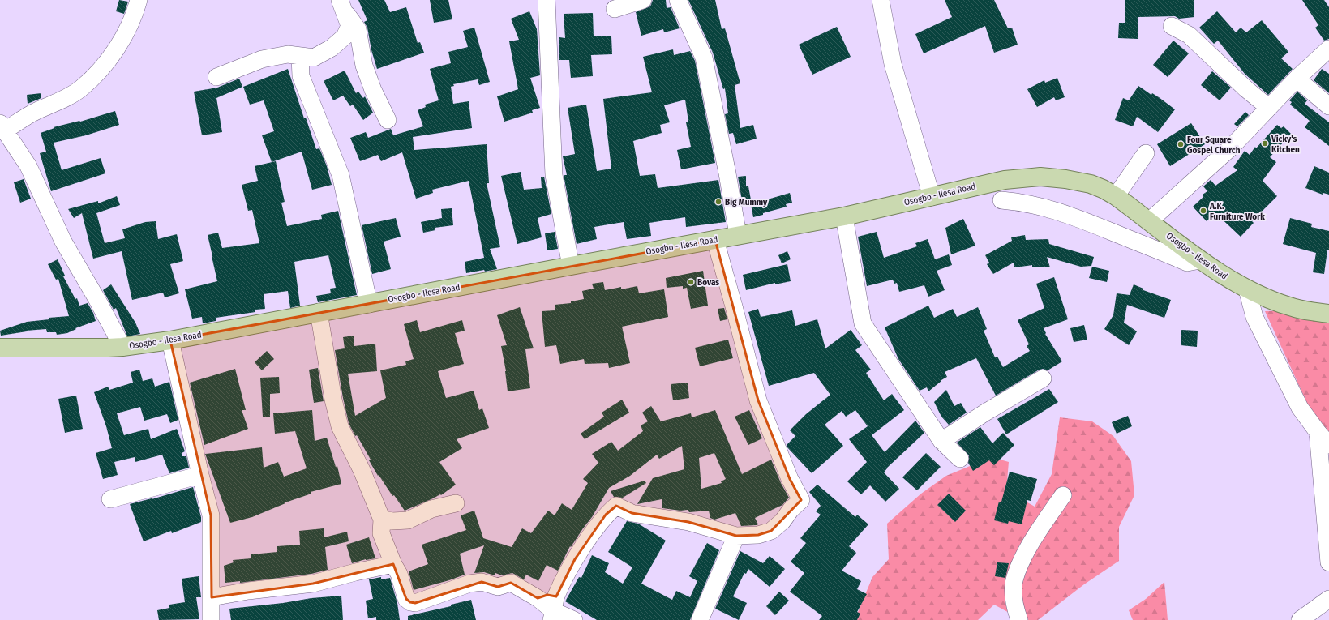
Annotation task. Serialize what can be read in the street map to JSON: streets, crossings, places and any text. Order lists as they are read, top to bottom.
{
  "streets": {
    "main road": ["Osogbo - Ilesa Road"]
  },
  "places": [
    "Vicky's Kitchen",
    "Four Square Gospel Church",
    "Big Mummy",
    "A.K. Furniture Work",
    "Bovas"
  ]
}
